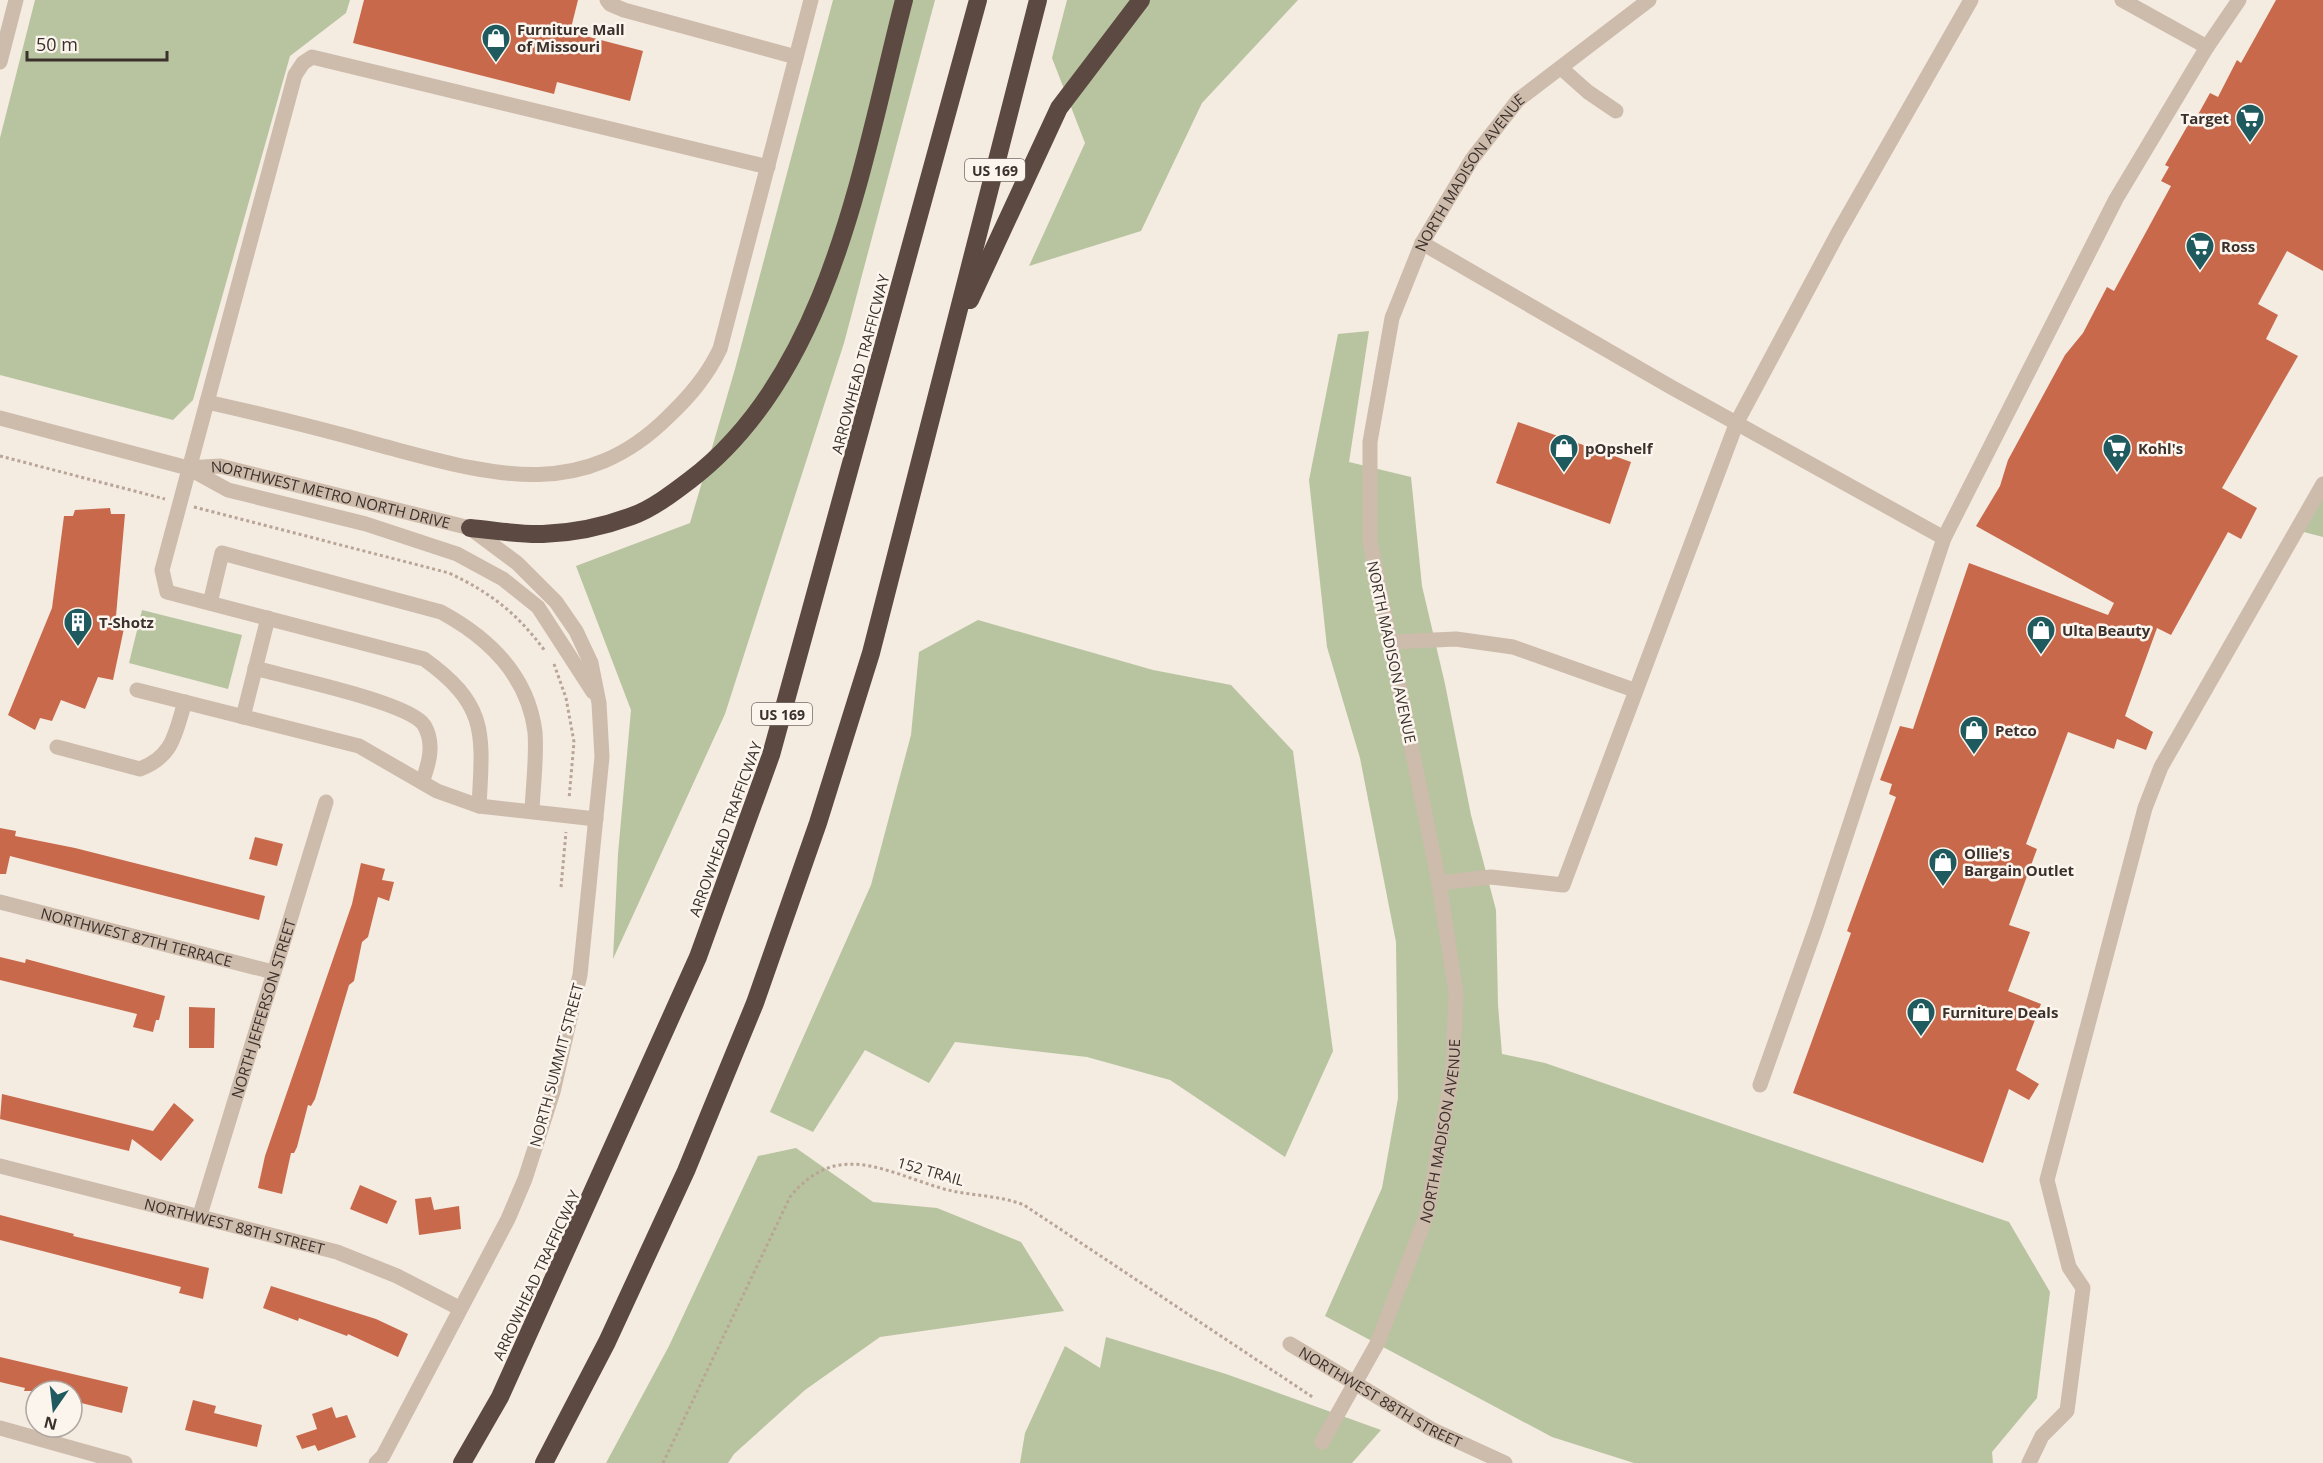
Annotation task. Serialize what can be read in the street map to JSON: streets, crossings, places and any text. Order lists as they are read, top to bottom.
{
  "streets": {
    "highway": ["US 169", "ARROWHEAD TRAFFICWAY"],
    "street": [
      "NORTH MADISON AVENUE",
      "NORTHWEST METRO NORTH DRIVE",
      "NORTHWEST 87TH TERRACE",
      "NORTH JEFFERSON STREET",
      "NORTH SUMMIT STREET",
      "NORTHWEST 88TH STREET"
    ],
    "path": ["152 TRAIL"]
  },
  "crossings": [
    ["NORTH MADISON AVENUE", "NORTHWEST 88TH STREET"],
    ["NORTHWEST METRO NORTH DRIVE", "NORTH SUMMIT STREET"],
    ["NORTHWEST 87TH TERRACE", "NORTH JEFFERSON STREET"],
    ["NORTH JEFFERSON STREET", "NORTHWEST 88TH STREET"],
    ["NORTH SUMMIT STREET", "NORTHWEST 88TH STREET"]
  ],
  "places": {
    "shop": [
      "Furniture Mall of Missouri",
      "pOpshelf",
      "Ulta Beauty",
      "Petco",
      "Ollie's Bargain Outlet",
      "Furniture Deals"
    ],
    "supermarket": ["Target", "Ross", "Kohl's"],
    "building": ["T-Shotz"]
  },
  "scale_bar": "50 m",
  "north": "bottom"
}
